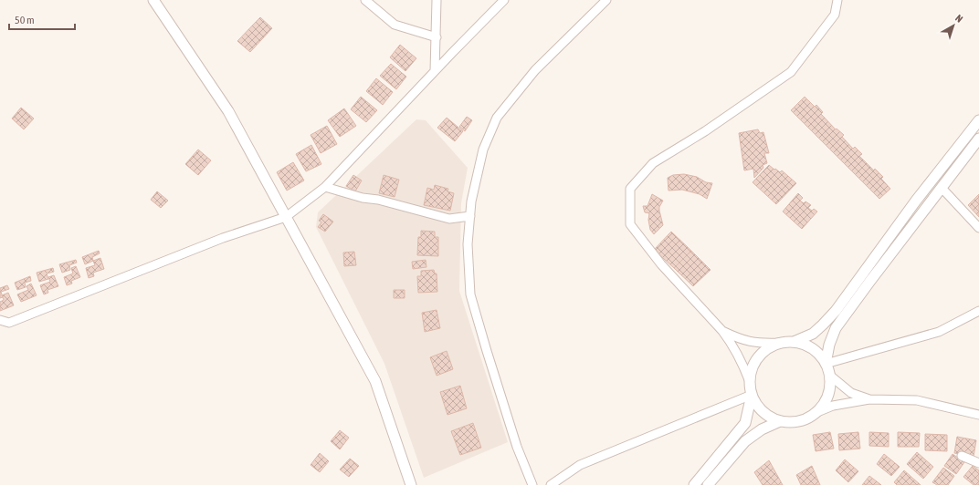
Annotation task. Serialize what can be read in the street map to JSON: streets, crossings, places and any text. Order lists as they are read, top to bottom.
{
  "scale_bar": "50 m",
  "north": "top right"
}
